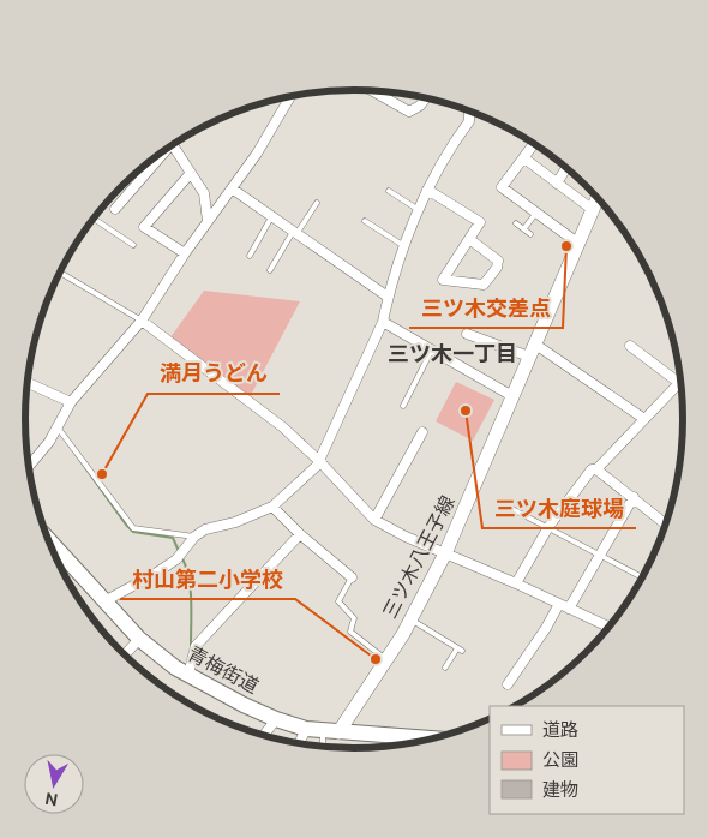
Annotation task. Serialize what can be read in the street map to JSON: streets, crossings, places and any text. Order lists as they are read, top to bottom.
{
  "streets": {
    "main road": ["三ツ木八王子線", "青梅街道"]
  },
  "crossings": [
    ["三ツ木八王子線", "青梅街道"]
  ],
  "districts": ["三ツ木一丁目"],
  "places": [
    "三ツ木交差点",
    "三ツ木庭球場",
    "満月うどん",
    "村山第二小学校"
  ],
  "legend": ["道路", "公園", "建物"],
  "north": "bottom"
}
